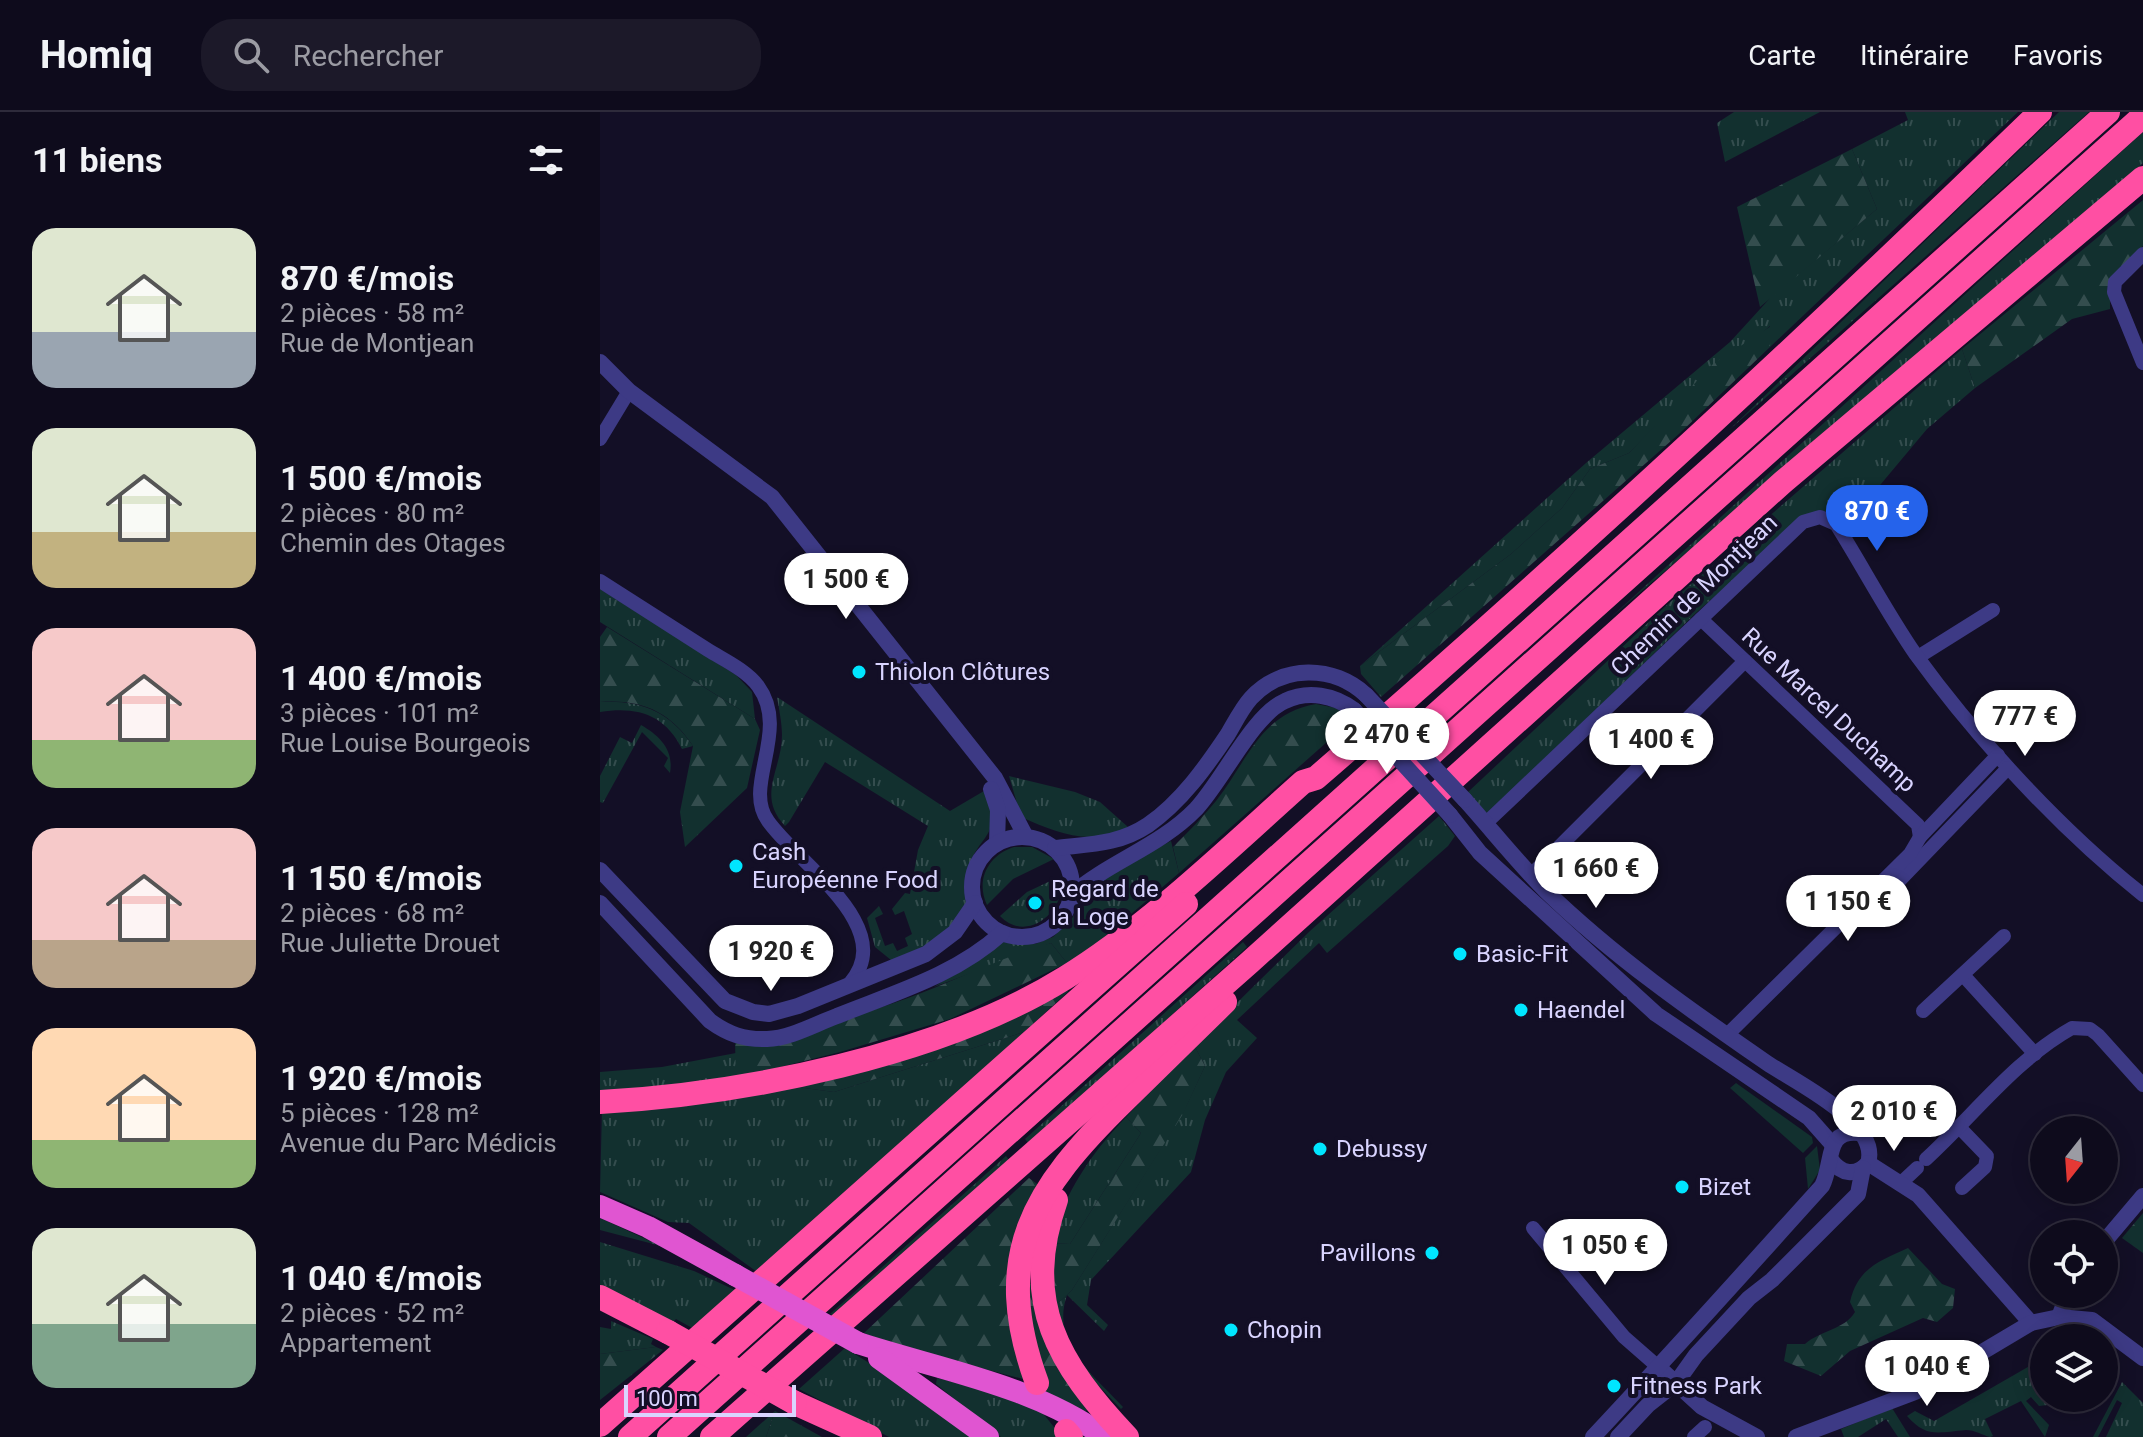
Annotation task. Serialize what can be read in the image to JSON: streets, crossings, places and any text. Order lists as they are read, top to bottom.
{
  "streets": {
    "street": ["Chemin de Montjean", "Rue Marcel Duchamp"]
  },
  "crossings": [
    ["Chemin de Montjean", "Rue Marcel Duchamp"]
  ],
  "places": [
    "Thiolon Clôtures",
    "Cash Européenne Food",
    "Regard de la Loge",
    "Basic-Fit",
    "Haendel",
    "Debussy",
    "Bizet",
    "Pavillons",
    "Chopin",
    "Fitness Park"
  ],
  "scale_bar": "100 m",
  "north": "bottom",
  "page": {
    "header": "Homiq",
    "search": "Rechercher",
    "nav": ["Carte", "Itinéraire", "Favoris"],
    "heading": "11 biens",
    "list": [
      {
        "name": "870 €/mois",
        "note": "2 pièces · 58 m² · Rue de Montjean"
      },
      {
        "name": "1 500 €/mois",
        "note": "2 pièces · 80 m² · Chemin des Otages"
      },
      {
        "name": "1 400 €/mois",
        "note": "3 pièces · 101 m² · Rue Louise Bourgeois"
      },
      {
        "name": "1 150 €/mois",
        "note": "2 pièces · 68 m² · Rue Juliette Drouet"
      },
      {
        "name": "1 920 €/mois",
        "note": "5 pièces · 128 m² · Avenue du Parc Médicis"
      },
      {
        "name": "1 040 €/mois",
        "note": "2 pièces · 52 m² · Appartement"
      }
    ],
    "price": [
      "870 €",
      "1 500 €",
      "777 €",
      "2 470 €",
      "1 400 €",
      "1 660 €",
      "1 150 €",
      "1 920 €",
      "2 010 €",
      "1 050 €",
      "1 040 €"
    ],
    "scale": "100 m"
  }
}
